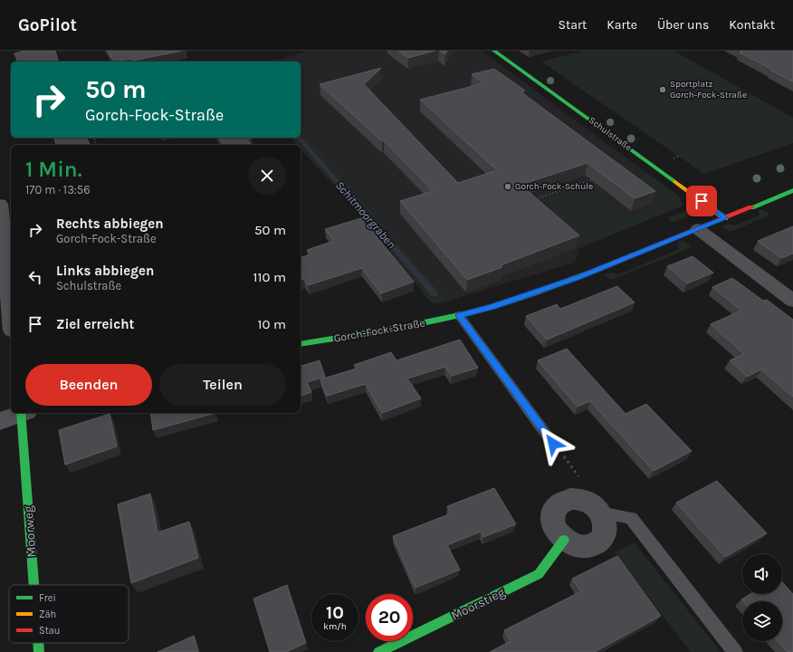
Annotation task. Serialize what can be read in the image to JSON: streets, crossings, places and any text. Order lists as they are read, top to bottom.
{
  "streets": {
    "street": [
      "Schulstraße",
      "Gorch-Fock-Straße",
      "Moorweg",
      "Moorstieg"
    ]
  },
  "crossings": [
    ["Schulstraße", "Gorch-Fock-Straße"]
  ],
  "water": ["Schitmoorgraben"],
  "places": ["Sportplatz Gorch-Fock-Straße", "Gorch-Fock-Schule"],
  "legend": ["Frei", "Zäh", "Stau"],
  "page": {
    "header": "GoPilot",
    "nav": [
      "Start",
      "Karte",
      "Über uns",
      "Kontakt"
    ],
    "turn": ["50 m", "Gorch-Fock-Straße"],
    "heading": ["1 Min.", "170 m · 13:56"],
    "list": [
      {
        "name": "Rechts abbiegen",
        "note": "Gorch-Fock-Straße",
        "value": "50 m"
      },
      {
        "name": "Links abbiegen",
        "note": "Schulstraße",
        "value": "110 m"
      },
      {
        "name": "Ziel erreicht",
        "value": "10 m"
      }
    ],
    "buttons": ["Beenden", "Teilen"],
    "speed": "10 km/h",
    "limit": "20"
  }
}
